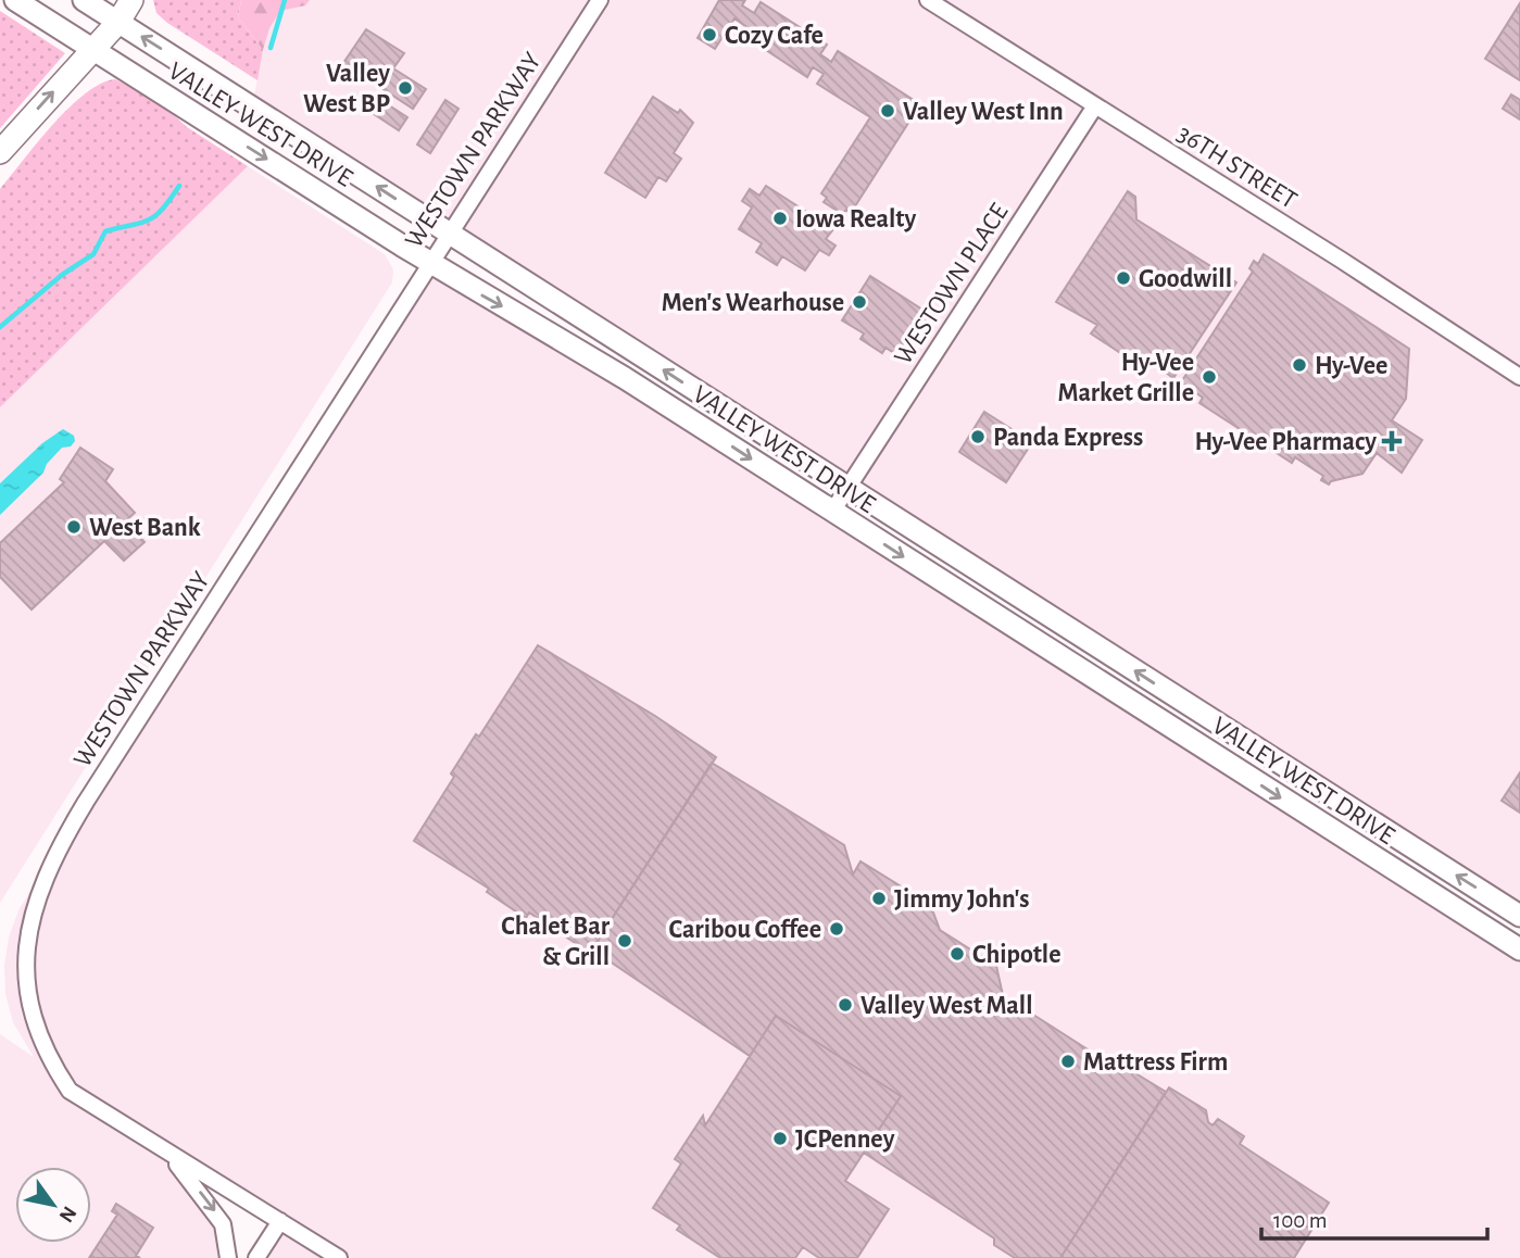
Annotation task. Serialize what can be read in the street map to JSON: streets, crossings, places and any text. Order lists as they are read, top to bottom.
{
  "streets": {
    "main road": ["VALLEY WEST DRIVE"],
    "street": ["WESTOWN PARKWAY", "36TH STREET", "WESTOWN PLACE"]
  },
  "crossings": [
    ["VALLEY WEST DRIVE", "WESTOWN PARKWAY"],
    ["VALLEY WEST DRIVE", "WESTOWN PLACE"],
    ["36TH STREET", "WESTOWN PLACE"]
  ],
  "places": {
    "other": [
      "Cozy Cafe",
      "Valley West BP",
      "Valley West Inn",
      "Iowa Realty",
      "Goodwill",
      "Men's Wearhouse",
      "Hy-Vee",
      "Hy-Vee Market Grille",
      "Panda Express",
      "West Bank",
      "Jimmy John's",
      "Caribou Coffee",
      "Chalet Bar & Grill",
      "Chipotle",
      "Valley West Mall",
      "Mattress Firm",
      "JCPenney"
    ],
    "health": ["Hy-Vee Pharmacy"]
  },
  "scale_bar": "100 m",
  "north": "bottom right"
}
